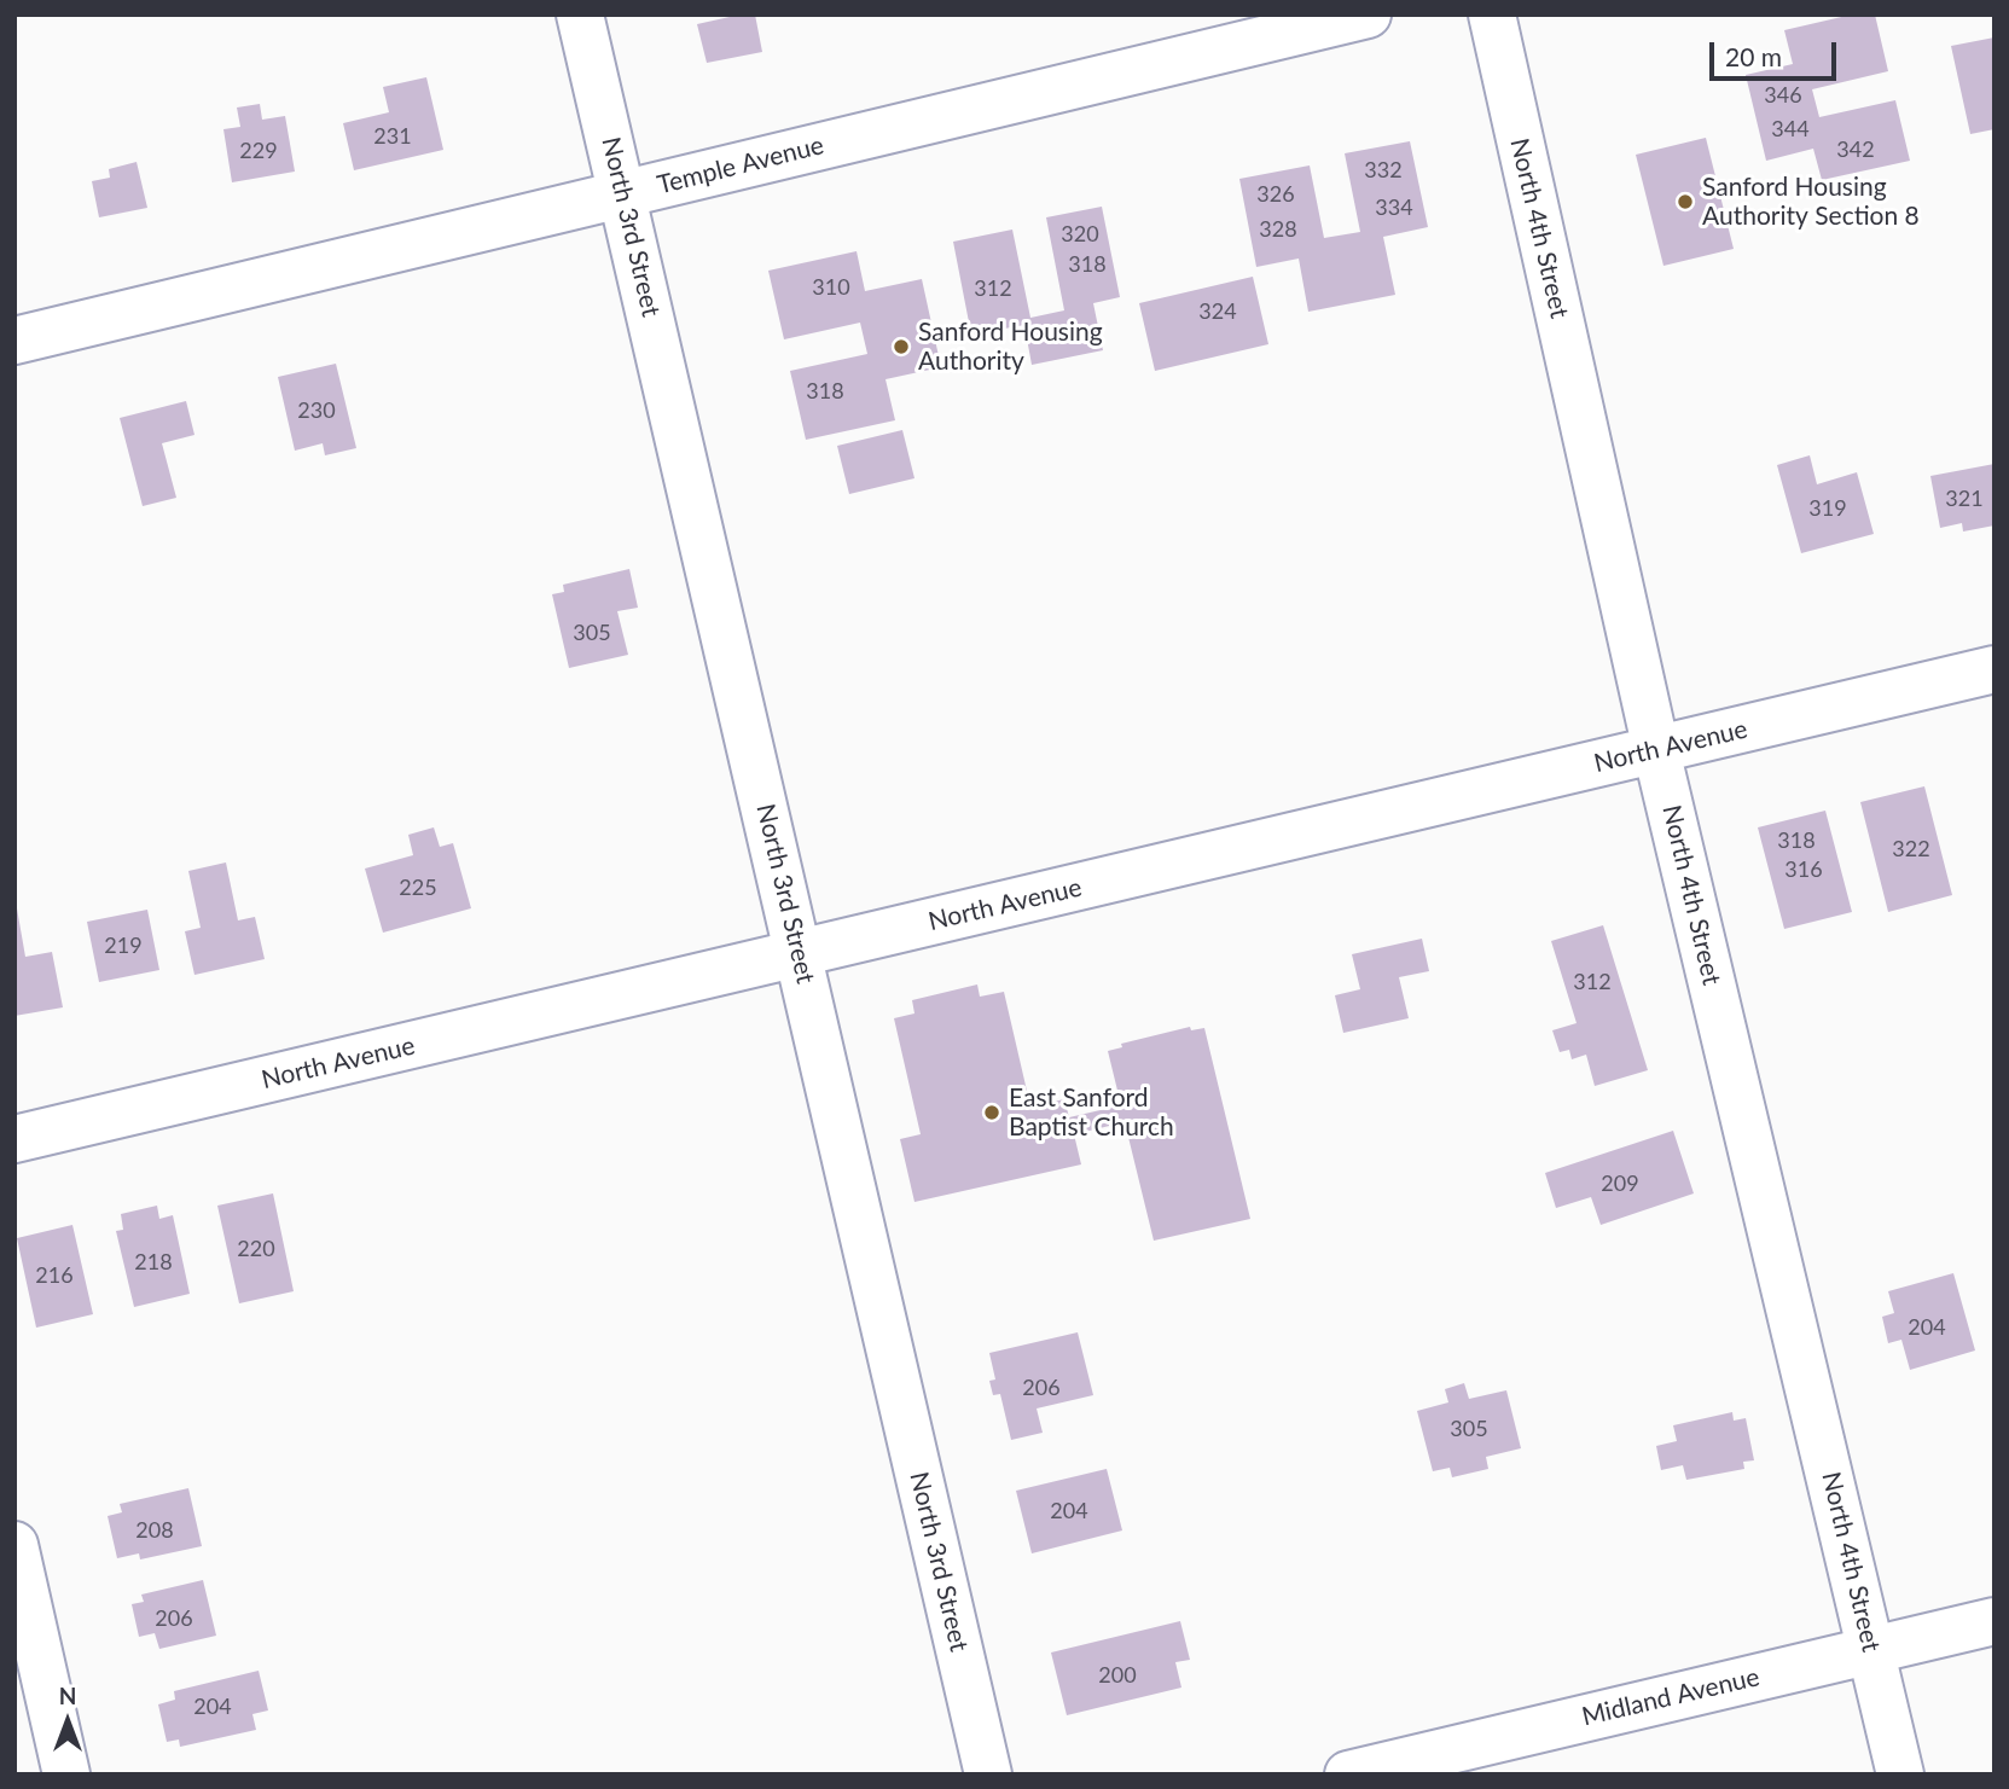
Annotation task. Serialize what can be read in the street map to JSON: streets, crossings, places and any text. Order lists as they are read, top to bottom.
{
  "streets": {
    "street": [
      "Temple Avenue",
      "North 3rd Street",
      "North 4th Street",
      "North Avenue",
      "Midland Avenue"
    ]
  },
  "crossings": [
    ["Temple Avenue", "North 3rd Street"],
    ["North 3rd Street", "North Avenue"],
    ["North 4th Street", "North Avenue"],
    ["North 4th Street", "Midland Avenue"]
  ],
  "places": ["Sanford Housing Authority Section 8", "Sanford Housing Authority", "East Sanford Baptist Church"],
  "house_numbers": [
    "346",
    "344",
    "231",
    "342",
    "229",
    "332",
    "326",
    "334",
    "328",
    "320",
    "318",
    "310",
    "312",
    "324",
    "318",
    "230",
    "321",
    "319",
    "305",
    "318",
    "322",
    "316",
    "225",
    "219",
    "312",
    "209",
    "220",
    "218",
    "216",
    "204",
    "206",
    "305",
    "204",
    "208",
    "206",
    "200",
    "204"
  ],
  "scale_bar": "20 m",
  "north": "top"
}
